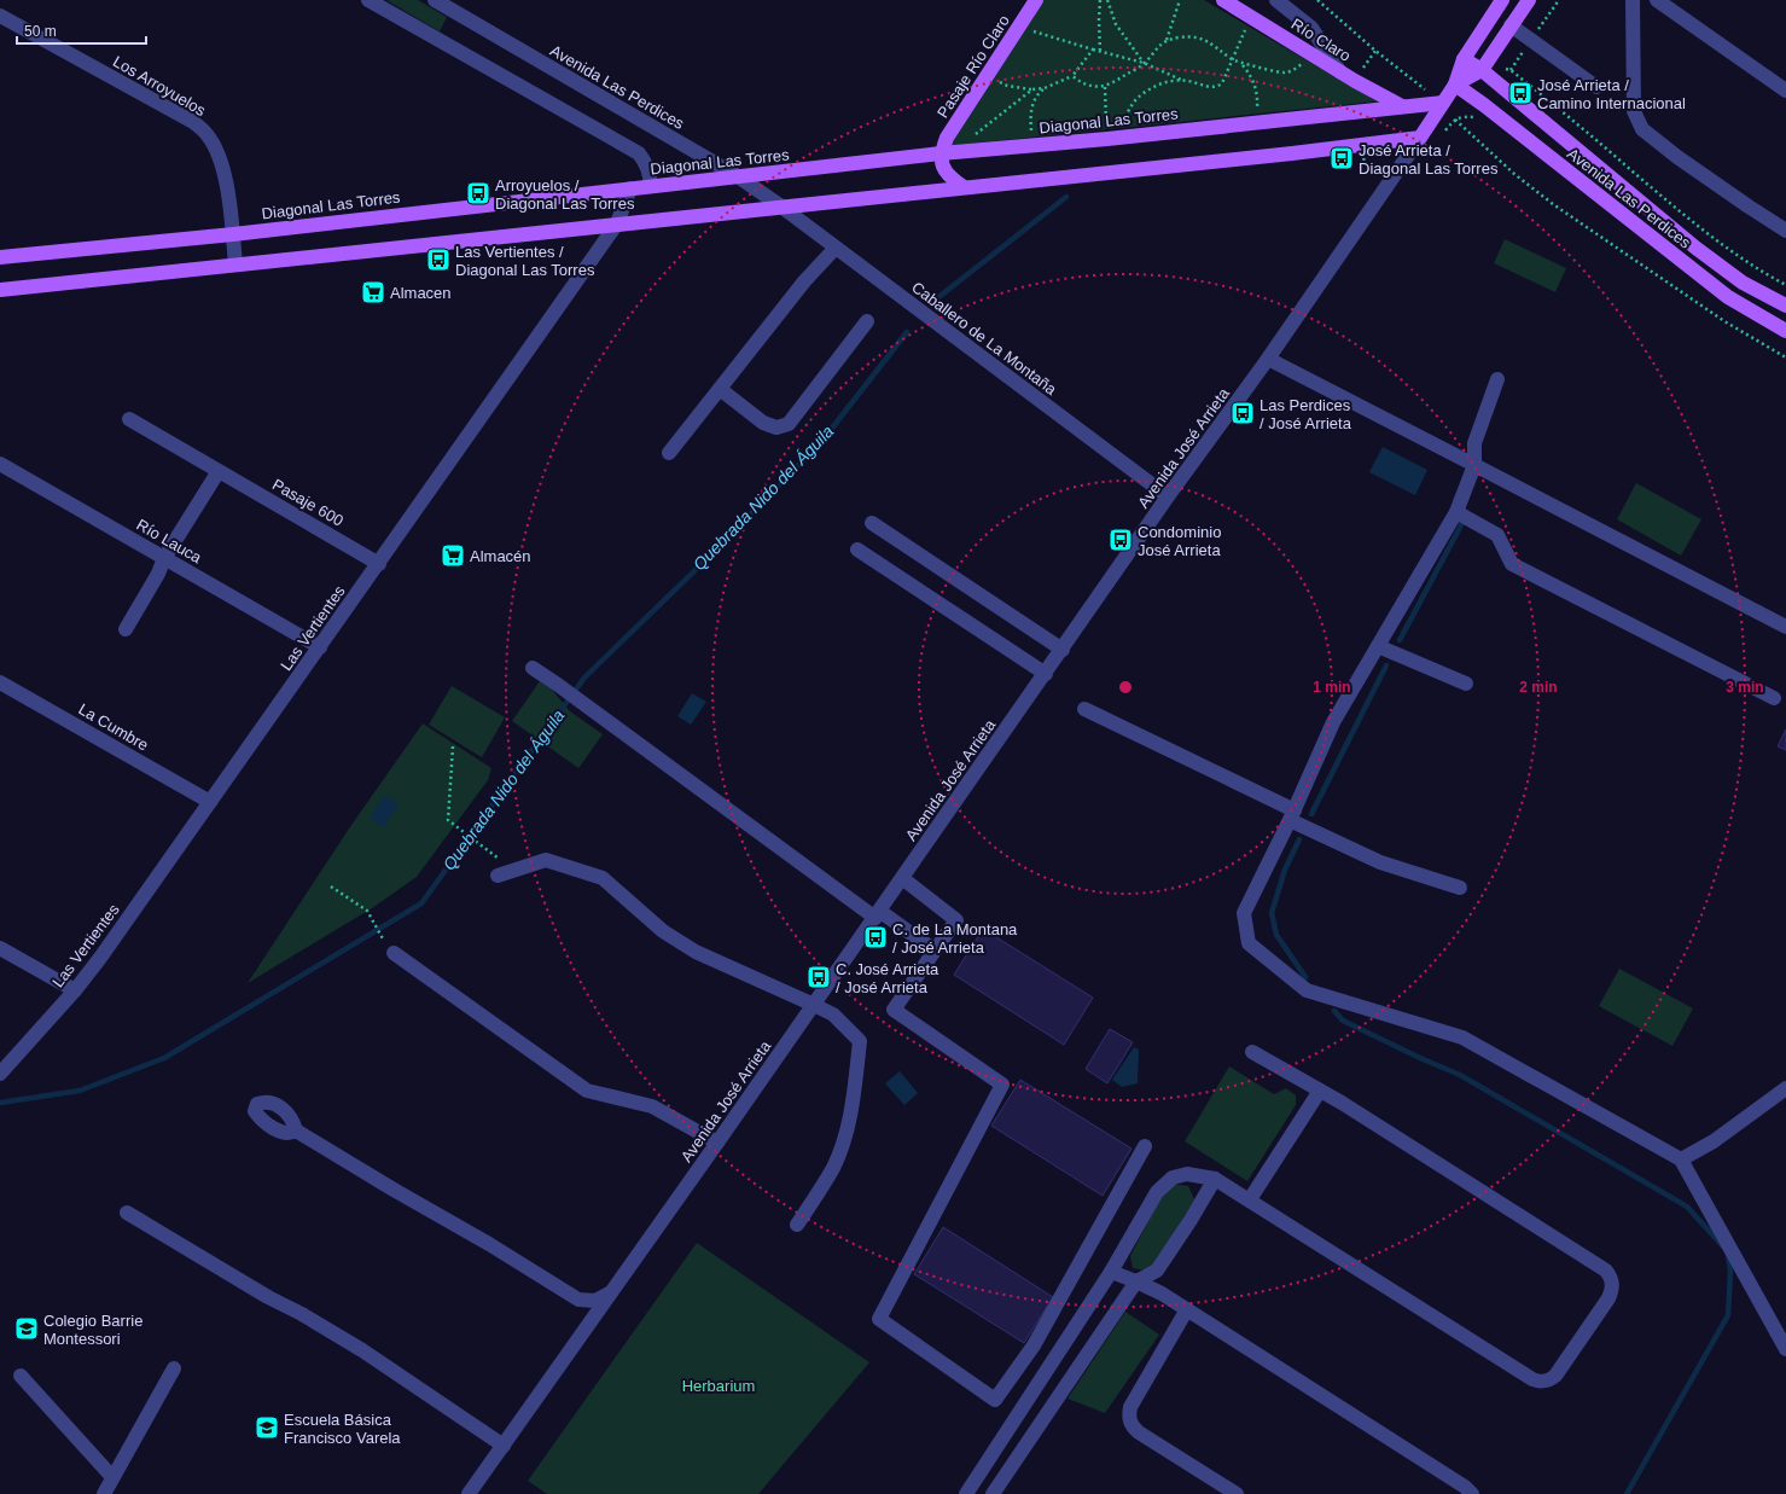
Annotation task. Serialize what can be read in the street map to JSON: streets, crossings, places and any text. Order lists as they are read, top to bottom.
{
  "streets": {
    "main road": [
      "Río Claro",
      "Pasaje Río Claro",
      "Avenida Las Perdices",
      "Diagonal Las Torres",
      "Avenida José Arrieta"
    ],
    "street": [
      "Los Arroyuelos",
      "Caballero de La Montaña",
      "Pasaje 600",
      "Río Lauca",
      "Las Vertientes",
      "La Cumbre"
    ]
  },
  "crossings": [
    ["Río Claro", "Diagonal Las Torres"],
    ["Pasaje Río Claro", "Diagonal Las Torres"],
    ["Los Arroyuelos", "Diagonal Las Torres"],
    ["Avenida Las Perdices", "Diagonal Las Torres"],
    ["Avenida Las Perdices", "Caballero de La Montaña"],
    ["Avenida Las Perdices", "Avenida José Arrieta"],
    ["Diagonal Las Torres", "Avenida José Arrieta"],
    ["Diagonal Las Torres", "Las Vertientes"],
    ["Caballero de La Montaña", "Avenida José Arrieta"],
    ["Pasaje 600", "Las Vertientes"],
    ["Río Lauca", "Las Vertientes"],
    ["Las Vertientes", "La Cumbre"]
  ],
  "water": ["Quebrada Nido del Águila"],
  "parks": ["Herbarium"],
  "places": {
    "bus stop": [
      "José Arrieta / Camino Internacional",
      "José Arrieta / Diagonal Las Torres",
      "Arroyuelos / Diagonal Las Torres",
      "Las Vertientes / Diagonal Las Torres",
      "Las Perdices / José Arrieta",
      "Condominio José Arrieta",
      "C. de La Montana / José Arrieta",
      "C. José Arrieta / José Arrieta"
    ],
    "supermarket": ["Almacen", "Almacén"],
    "school or university": ["Colegio Barrie Montessori", "Escuela Básica Francisco Varela"]
  },
  "scale_bar": "50 m",
  "rings": ["1 min", "2 min", "3 min"]
}
